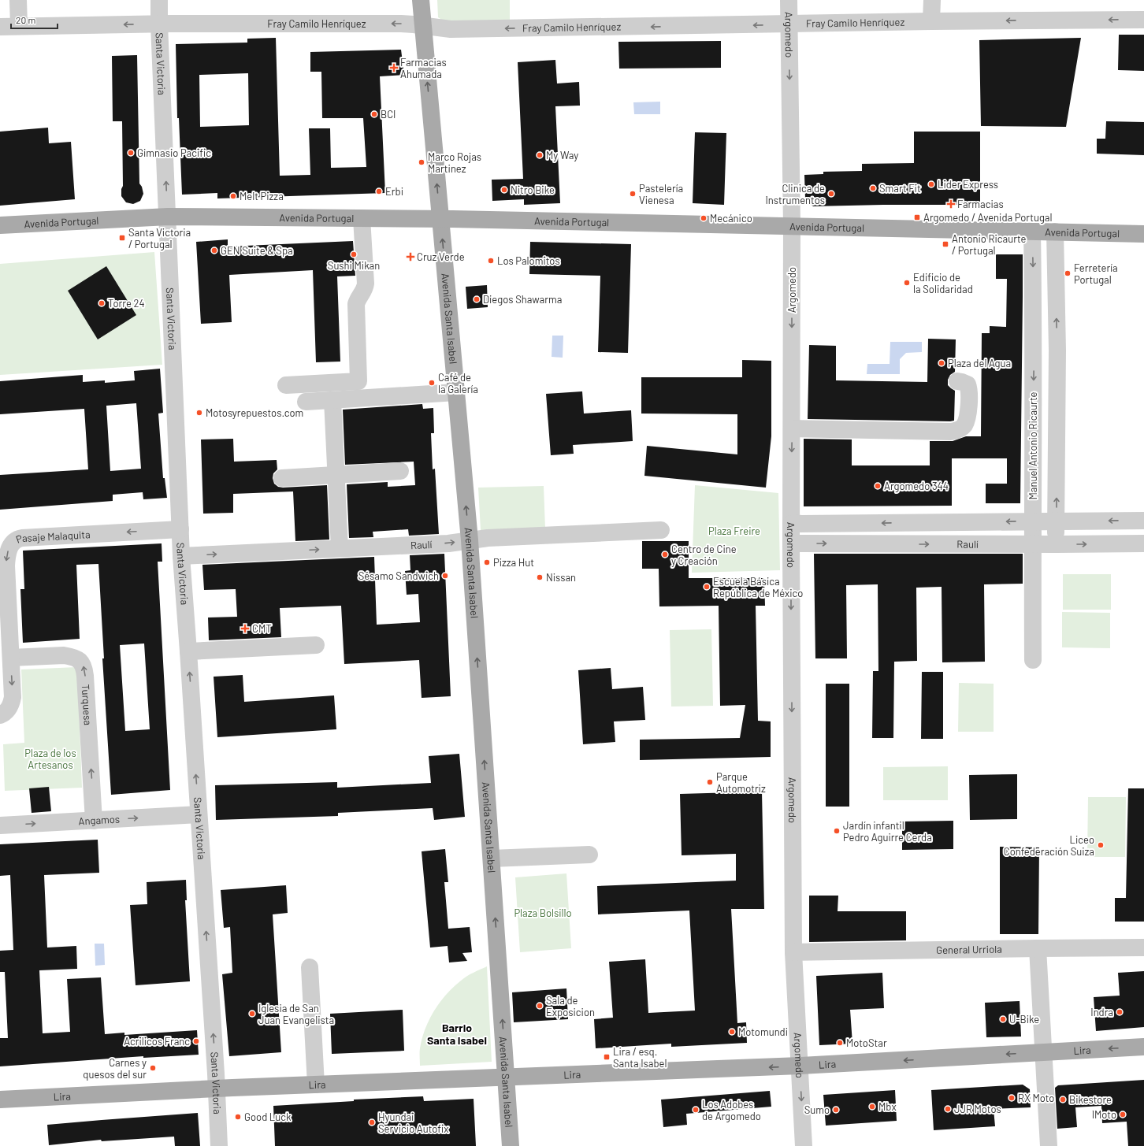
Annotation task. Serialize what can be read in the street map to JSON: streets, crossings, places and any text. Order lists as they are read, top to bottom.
{
  "streets": {
    "main road": ["Avenida Portugal", "Avenida Santa Isabel", "Lira"],
    "street": [
      "Fray Camilo Henríquez",
      "Argomedo",
      "Santa Victoria",
      "Manuel Antonio Ricaurte",
      "Pasaje Malaquita",
      "Raulí",
      "Turquesa",
      "Angamos",
      "General Urriola"
    ]
  },
  "crossings": [
    ["Fray Camilo Henríquez", "Argomedo"],
    ["Fray Camilo Henríquez", "Santa Victoria"],
    ["Fray Camilo Henríquez", "Avenida Santa Isabel"],
    ["Argomedo", "Avenida Portugal"],
    ["Argomedo", "Raulí"],
    ["Argomedo", "General Urriola"],
    ["Argomedo", "Lira"],
    ["Santa Victoria", "Avenida Portugal"],
    ["Santa Victoria", "Pasaje Malaquita"],
    ["Santa Victoria", "Raulí"],
    ["Santa Victoria", "Angamos"],
    ["Santa Victoria", "Lira"],
    ["Avenida Portugal", "Avenida Santa Isabel"],
    ["Avenida Portugal", "Manuel Antonio Ricaurte"],
    ["Avenida Santa Isabel", "Raulí"],
    ["Avenida Santa Isabel", "Lira"],
    ["Manuel Antonio Ricaurte", "Raulí"],
    ["Pasaje Malaquita", "Turquesa"],
    ["Turquesa", "Angamos"]
  ],
  "one_way": [
    "Fray Camilo Henríquez",
    "Argomedo",
    "Santa Victoria",
    "Avenida Santa Isabel",
    "Angamos",
    "Lira"
  ],
  "districts": ["Barrio Santa Isabel"],
  "parks": ["Plaza Freire", "Plaza de los Artesanos", "Plaza Bolsillo"],
  "places": {
    "health": [
      "Farmacias Ahumada",
      "Farmacias",
      "Cruz Verde",
      "CMT"
    ],
    "other": [
      "BCI",
      "Gimnasio Pacific",
      "My Way",
      "Marco Rojas Martinez",
      "Lider Express",
      "Smart Fit",
      "Nitro Bike",
      "Erbi",
      "Pastelería Vienesa",
      "Clinica de Instrumentos",
      "Melt Pizza",
      "Mecánico",
      "GEN Suite & Spa",
      "Sushi Mikan",
      "Los Palomitos",
      "Ferretería Portugal",
      "Edificio de la Solidaridad",
      "Diegos Shawarma",
      "Torre 24",
      "Plaza del Agua",
      "Café de la Galería",
      "Motosyrepuestos.com",
      "Argomedo 344",
      "Centro de Cine y Creación",
      "Pizza Hut",
      "Sésamo Sandwich",
      "Nissan",
      "Escuela Básica República de México",
      "Parque Automotriz",
      "Jardín infantil Pedro Aguirre Cerda",
      "Liceo Confederación Suiza",
      "Sala de Exposicion",
      "Indra",
      "Iglesia de San Juan Evangelista",
      "U-Bike",
      "Motomundi",
      "Acrilicos Franc",
      "MotoStar",
      "Carnes y quesos del sur",
      "RX Moto",
      "Bikestore",
      "Mbx",
      "JJR Motos",
      "Los Adobes de Argomedo",
      "Sumo",
      "IMoto",
      "Good Luck",
      "Hyundai Servicio Autofix"
    ],
    "transit": [
      "Argomedo / Avenida Portugal",
      "Santa Victoria / Portugal",
      "Antonio Ricaurte / Portugal",
      "Lira / esq. Santa Isabel"
    ]
  },
  "scale_bar": "20 m"
}
